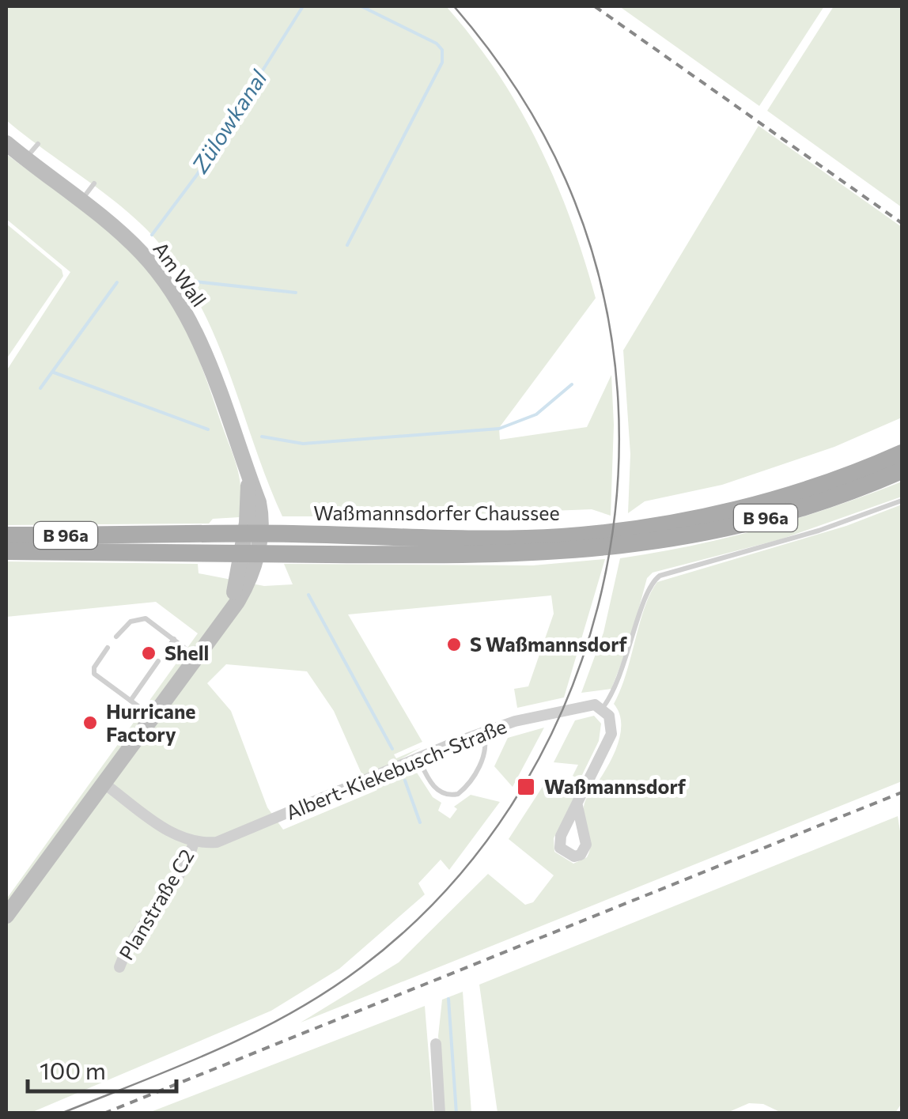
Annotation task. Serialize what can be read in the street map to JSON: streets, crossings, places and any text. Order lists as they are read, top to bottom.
{
  "streets": {
    "main road": ["Waßmannsdorfer Chaussee", "B 96a"],
    "street": ["Am Wall", "Albert-Kiekebusch-Straße", "Planstraße C2"]
  },
  "crossings": [
    ["Am Wall", "Waßmannsdorfer Chaussee"],
    ["Albert-Kiekebusch-Straße", "Planstraße C2"]
  ],
  "water": ["Zülowkanal"],
  "places": {
    "other": ["S Waßmannsdorf", "Shell", "Hurricane Factory"],
    "transit": ["Waßmannsdorf"]
  },
  "scale_bar": "100 m"
}
